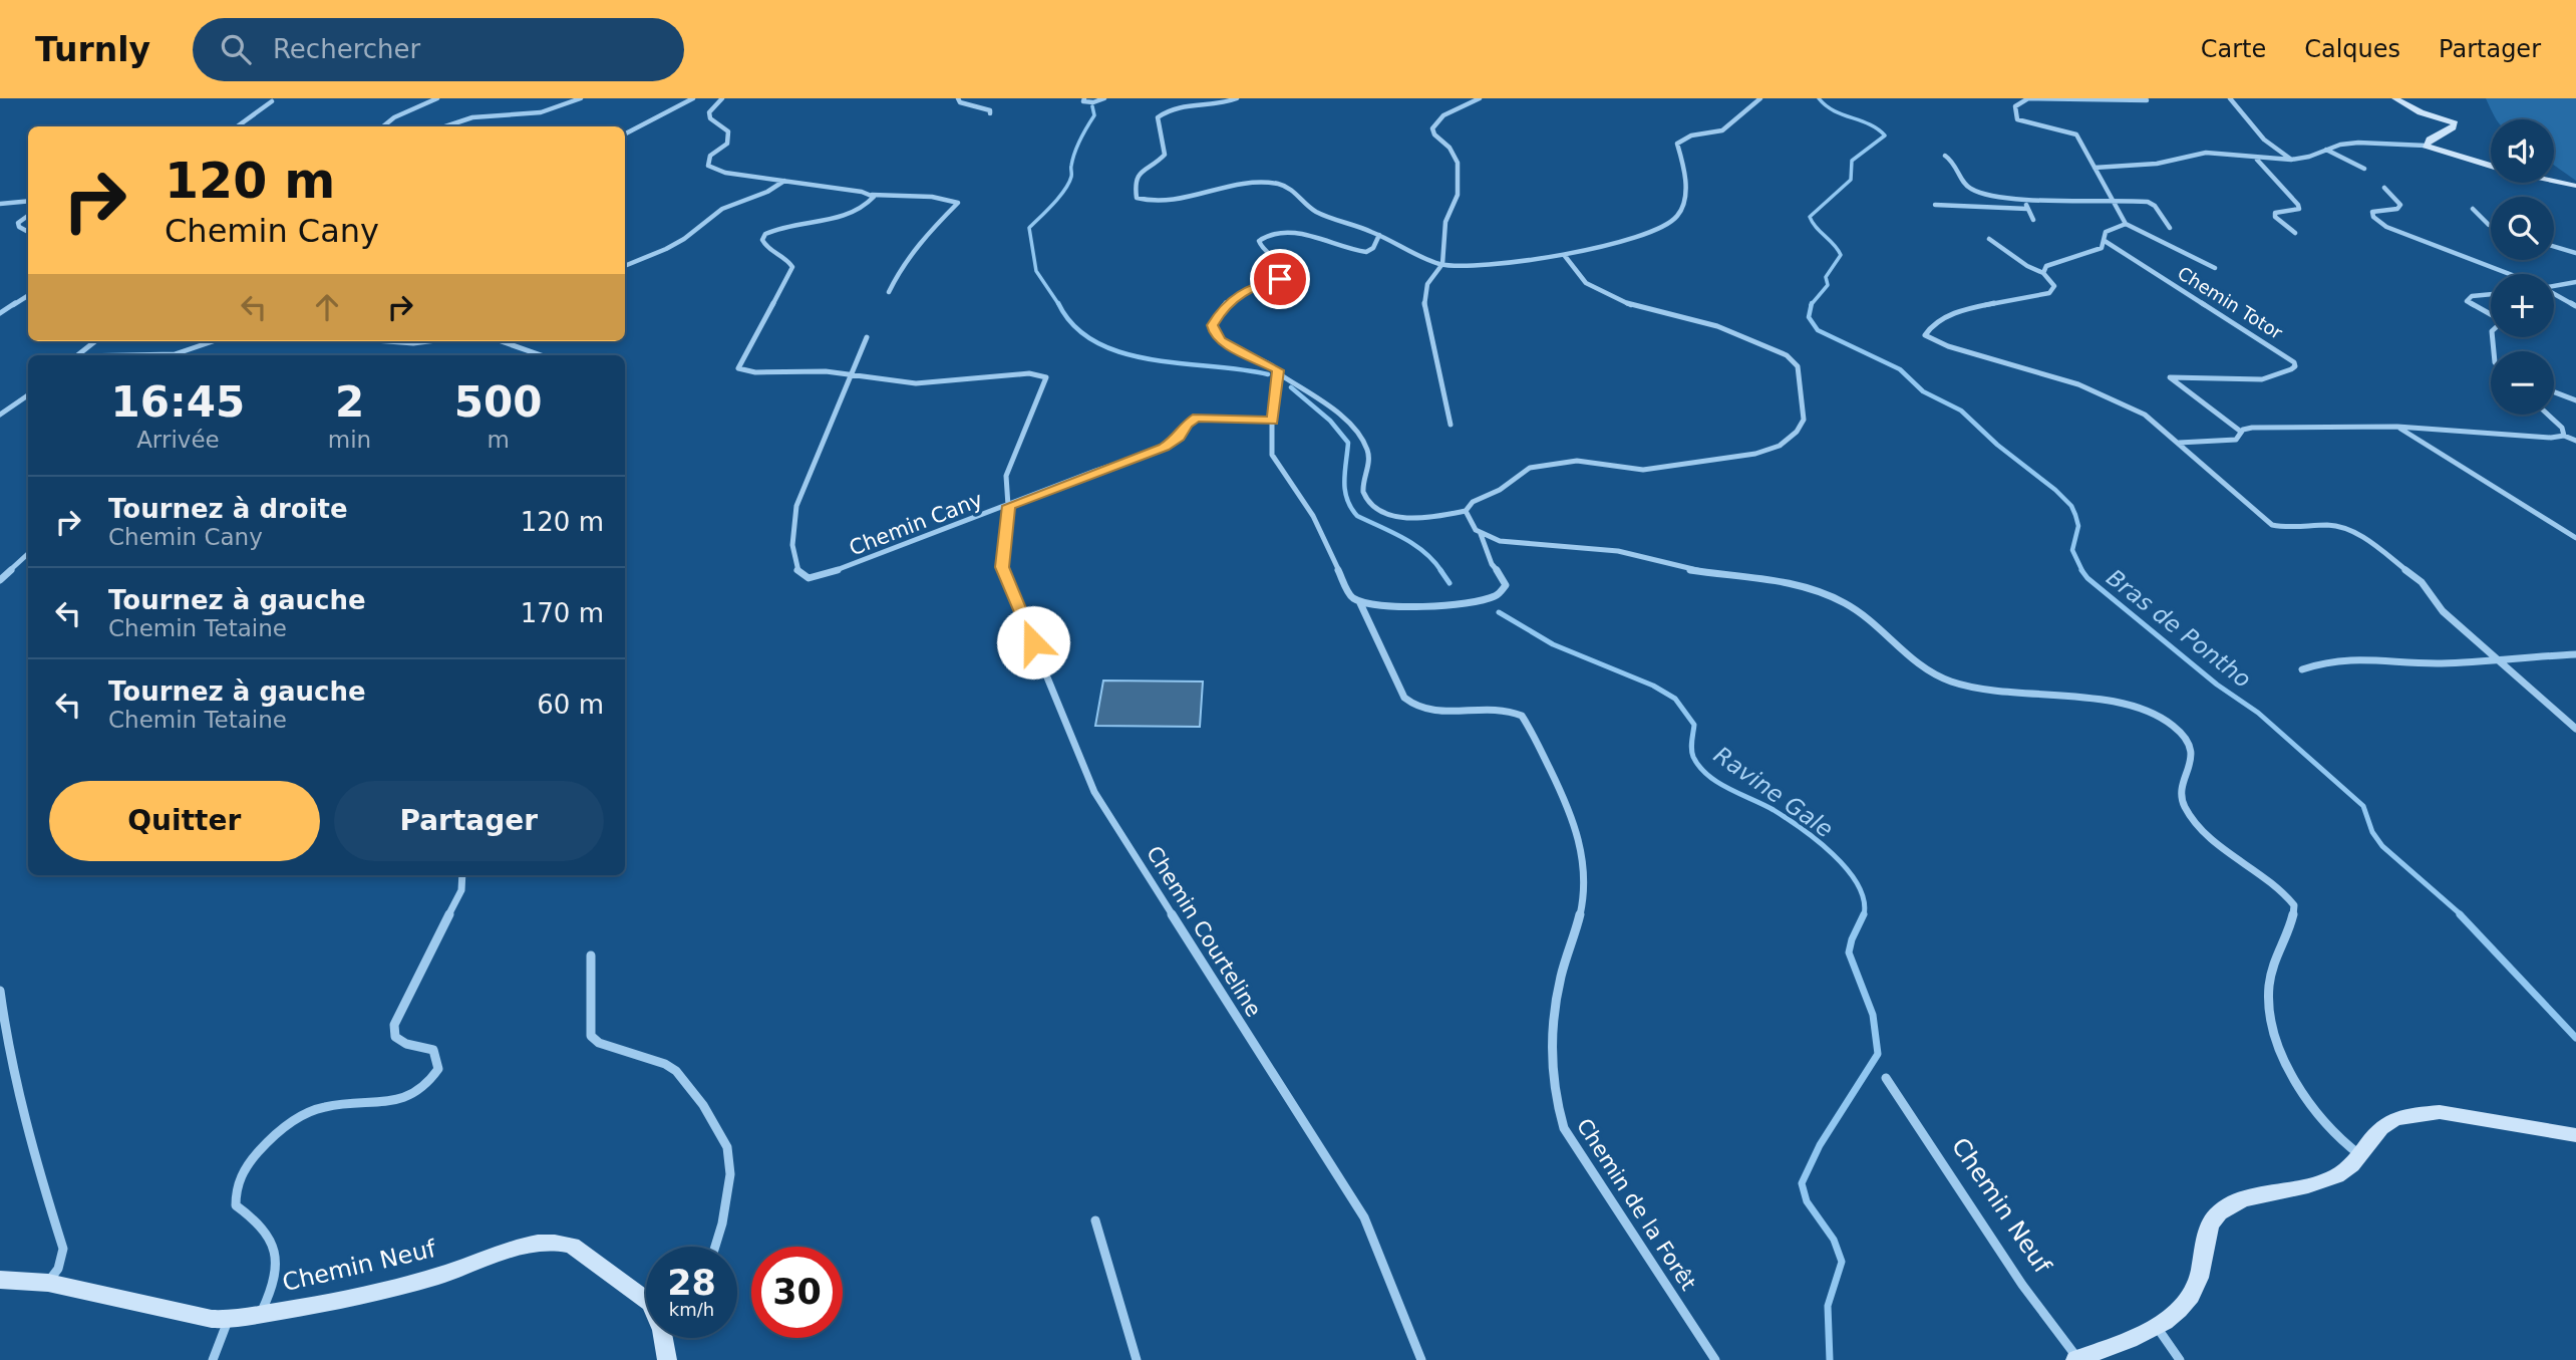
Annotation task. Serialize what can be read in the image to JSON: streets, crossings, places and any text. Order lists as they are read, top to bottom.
{
  "streets": {
    "main road": ["Chemin Neuf"],
    "street": [
      "Chemin Totor",
      "Chemin Cany",
      "Chemin Courteline",
      "Chemin de la Forêt"
    ]
  },
  "crossings": [
    ["Chemin Cany", "Chemin Courteline"],
    ["Chemin Cany", "Chemin de la Forêt"]
  ],
  "water": ["Bras de Pontho", "Ravine Gale"],
  "page": {
    "header": "Turnly",
    "search": "Rechercher",
    "nav": ["Carte", "Calques", "Partager"],
    "map_buttons": ["+", "−"],
    "turn": ["120 m", "Chemin Cany"],
    "eta": [
      "16:45",
      "Arrivée",
      "2",
      "min",
      "500",
      "m"
    ],
    "list": [
      {
        "name": "Tournez à droite",
        "note": "Chemin Cany",
        "value": "120 m"
      },
      {
        "name": "Tournez à gauche",
        "note": "Chemin Tetaine",
        "value": "170 m"
      },
      {
        "name": "Tournez à gauche",
        "note": "Chemin Tetaine",
        "value": "60 m"
      }
    ],
    "buttons": ["Quitter", "Partager"],
    "speed": "28 km/h",
    "limit": "30"
  }
}
